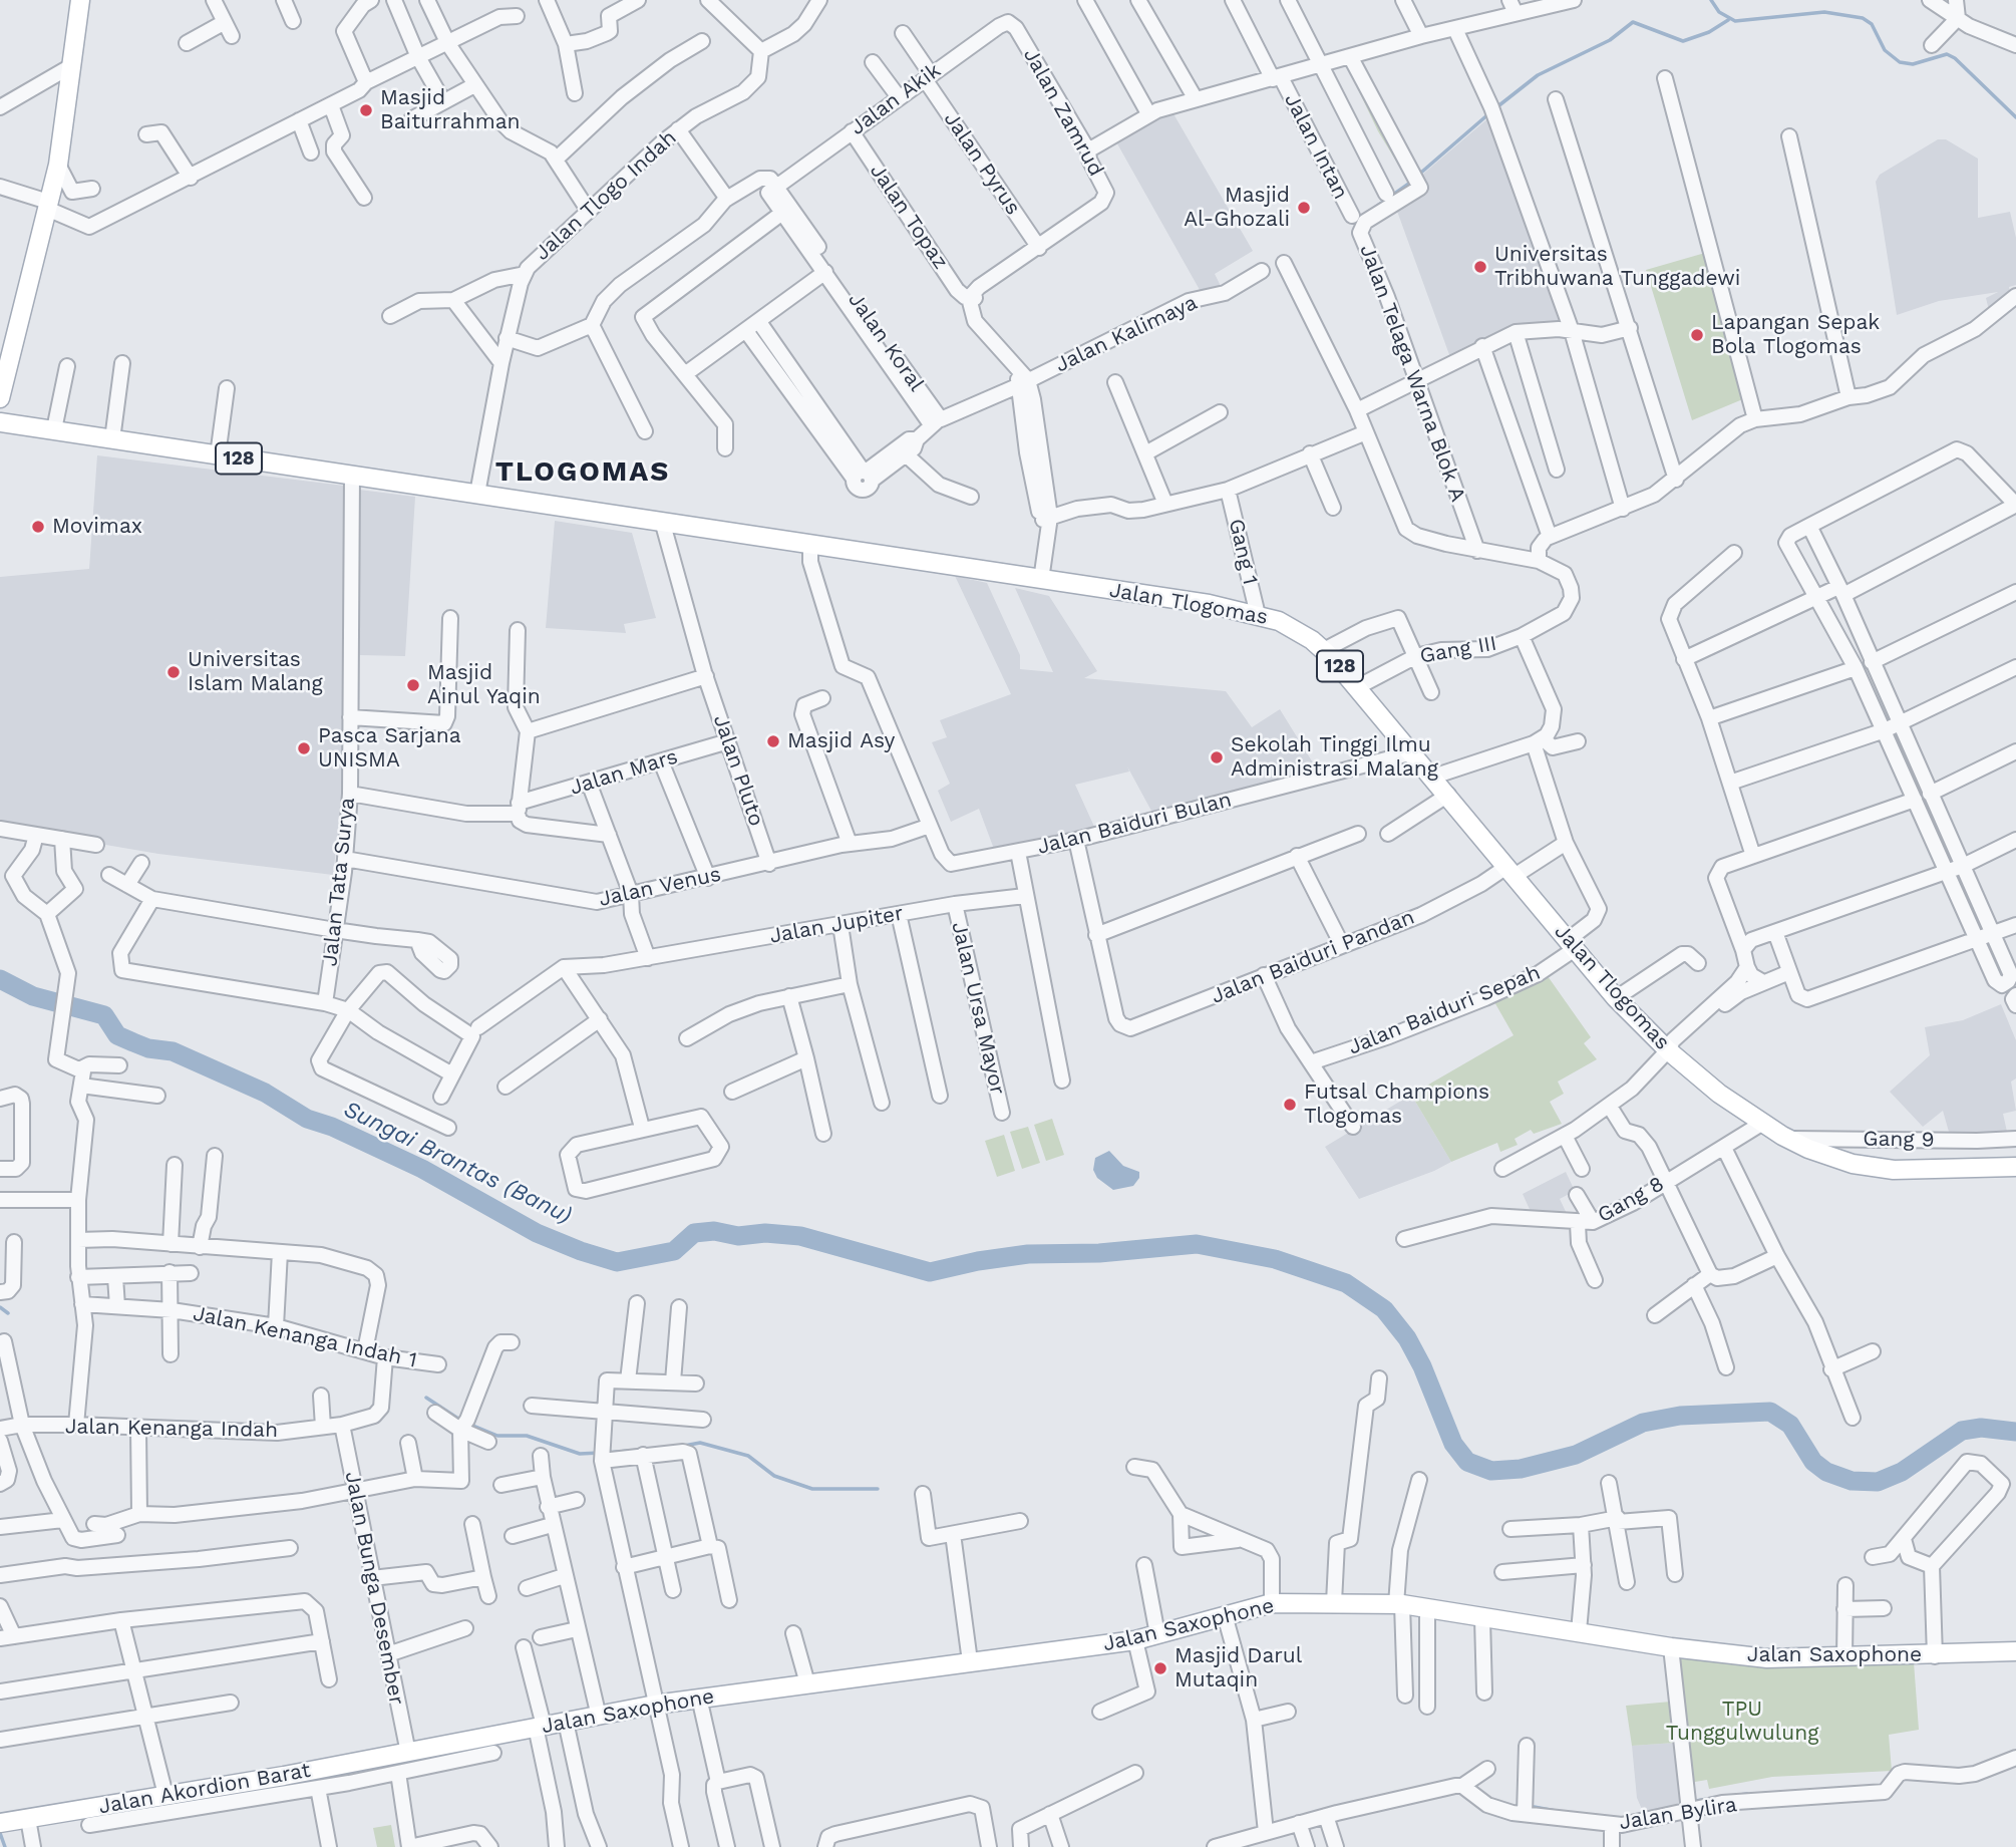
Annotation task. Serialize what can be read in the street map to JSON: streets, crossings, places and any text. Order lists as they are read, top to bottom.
{
  "streets": {
    "main road": [
      "128",
      "Jalan Tlogomas",
      "Jalan Saxophone",
      "Jalan Akordion Barat"
    ],
    "street": [
      "Jalan Akik",
      "Jalan Zamrud",
      "Jalan Intan",
      "Jalan Pyrus",
      "Jalan Tlogo Indah",
      "Jalan Topaz",
      "Jalan Kalimaya",
      "Jalan Koral",
      "Jalan Telaga Warna Blok A",
      "Gang 1",
      "Gang III",
      "Jalan Pluto",
      "Jalan Mars",
      "Jalan Baiduri Bulan",
      "Jalan Tata Surya",
      "Jalan Venus",
      "Jalan Jupiter",
      "Jalan Baiduri Pandan",
      "Jalan Ursa Mayor",
      "Jalan Baiduri Sepah",
      "Gang 9",
      "Gang 8",
      "Jalan Kenanga Indah 1",
      "Jalan Kenanga Indah",
      "Jalan Bunga Desember",
      "Jalan Bylira"
    ]
  },
  "crossings": [
    ["Jalan Akik", "Jalan Zamrud"],
    ["Jalan Akik", "Jalan Pyrus"],
    ["Jalan Akik", "Jalan Topaz"],
    ["Jalan Akik", "Jalan Koral"],
    ["Jalan Zamrud", "Jalan Pyrus"],
    ["Jalan Tlogo Indah", "128"],
    ["Jalan Tlogo Indah", "Jalan Tlogomas"],
    ["Jalan Topaz", "Jalan Kalimaya"],
    ["128", "Jalan Tlogomas"],
    ["128", "Jalan Tata Surya"],
    ["Gang 1", "Jalan Tlogomas"],
    ["Jalan Tlogomas", "Gang III"],
    ["Jalan Tlogomas", "Jalan Pluto"],
    ["Jalan Tlogomas", "Jalan Baiduri Bulan"],
    ["Jalan Tlogomas", "Jalan Baiduri Pandan"],
    ["Jalan Tlogomas", "Jalan Baiduri Sepah"],
    ["Jalan Tlogomas", "Gang 9"],
    ["Jalan Tlogomas", "Gang 8"],
    ["Jalan Pluto", "Jalan Mars"],
    ["Jalan Pluto", "Jalan Venus"],
    ["Jalan Baiduri Bulan", "Jalan Venus"],
    ["Jalan Baiduri Bulan", "Jalan Jupiter"],
    ["Jalan Tata Surya", "Jalan Venus"],
    ["Jalan Jupiter", "Jalan Ursa Mayor"],
    ["Jalan Baiduri Pandan", "Jalan Baiduri Sepah"],
    ["Jalan Kenanga Indah 1", "Jalan Kenanga Indah"],
    ["Jalan Kenanga Indah", "Jalan Bunga Desember"],
    ["Jalan Bunga Desember", "Jalan Saxophone"],
    ["Jalan Bunga Desember", "Jalan Akordion Barat"],
    ["Jalan Saxophone", "Jalan Akordion Barat"]
  ],
  "districts": ["TLOGOMAS"],
  "water": ["Sungai Brantas (Banu)"],
  "parks": ["TPU Tunggulwulung"],
  "places": [
    "Masjid Baiturrahman",
    "Masjid Al-Ghozali",
    "Universitas Tribhuwana Tunggadewi",
    "Lapangan Sepak Bola Tlogomas",
    "Movimax",
    "Universitas Islam Malang",
    "Masjid Ainul Yaqin",
    "Masjid Asy",
    "Pasca Sarjana UNISMA",
    "Sekolah Tinggi Ilmu Administrasi Malang",
    "Futsal Champions Tlogomas",
    "Masjid Darul Mutaqin"
  ]
}
